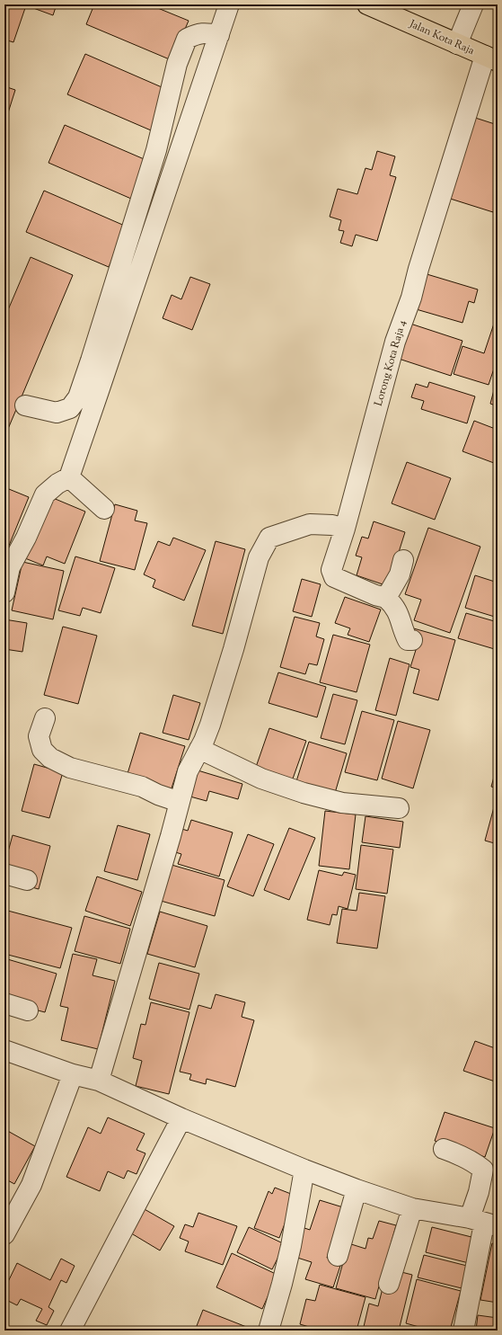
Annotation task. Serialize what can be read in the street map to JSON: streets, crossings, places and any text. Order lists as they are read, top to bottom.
{
  "streets": {
    "main road": ["Jalan Kota Raja"],
    "street": ["Lorong Kota Raja 4"]
  },
  "crossings": [
    ["Jalan Kota Raja", "Lorong Kota Raja 4"]
  ]
}
